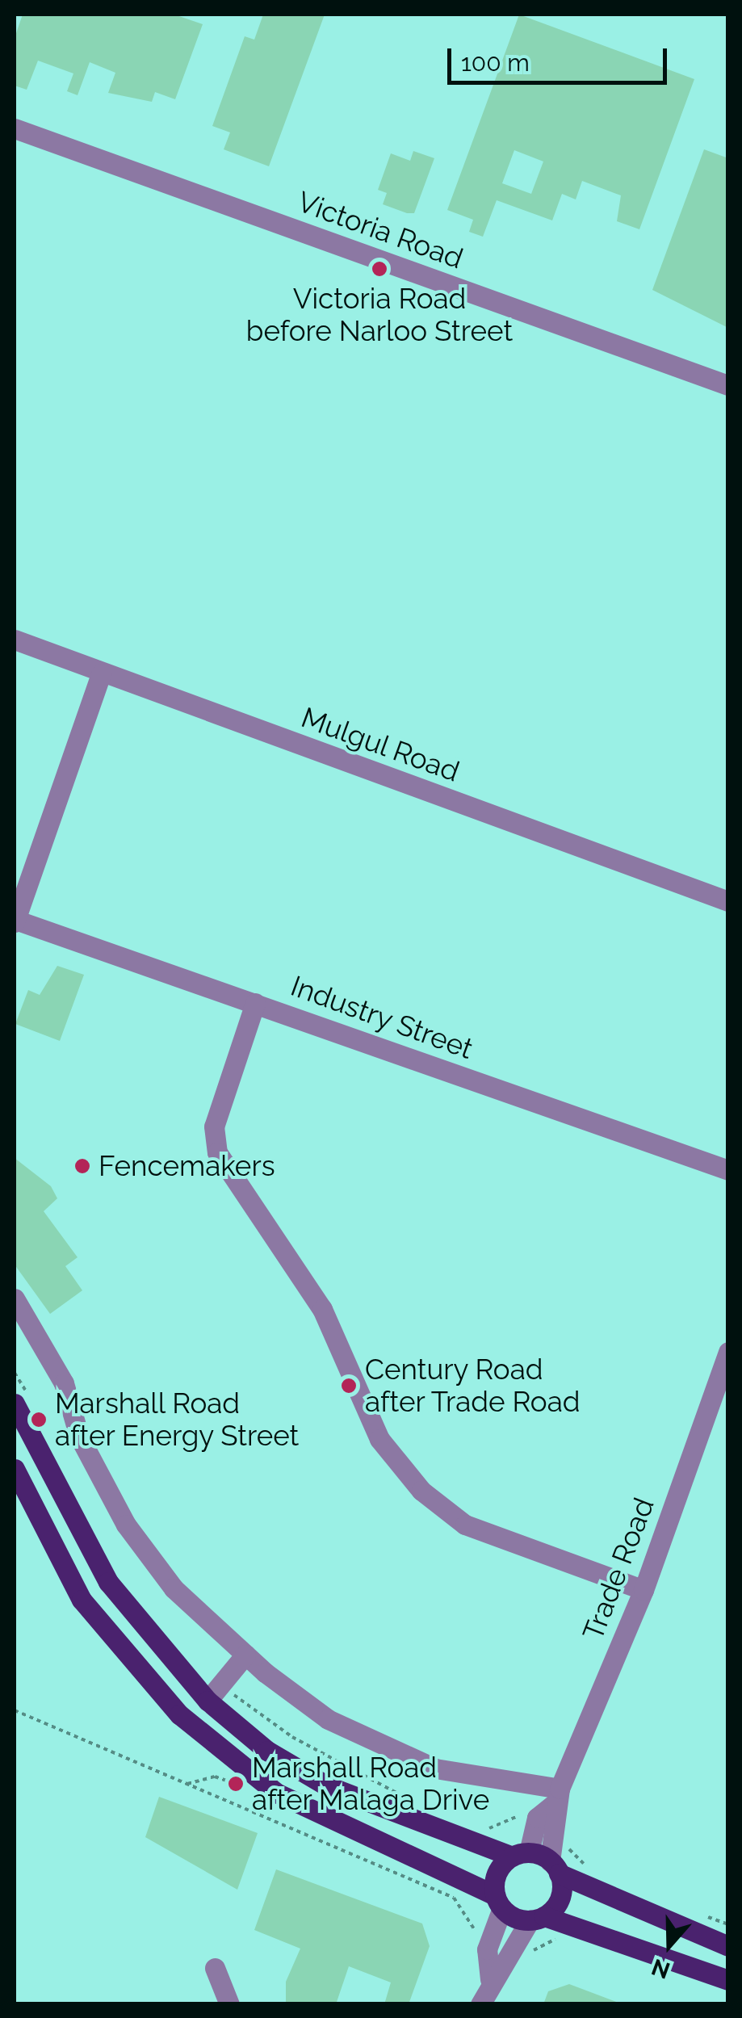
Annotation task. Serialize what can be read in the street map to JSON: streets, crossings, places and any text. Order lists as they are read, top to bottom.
{
  "streets": {
    "street": [
      "Victoria Road",
      "Mulgul Road",
      "Industry Street",
      "Trade Road"
    ]
  },
  "places": [
    "Victoria Road before Narloo Street",
    "Fencemakers",
    "Century Road after Trade Road",
    "Marshall Road after Energy Street",
    "Marshall Road after Malaga Drive"
  ],
  "scale_bar": "100 m",
  "north": "bottom"
}
